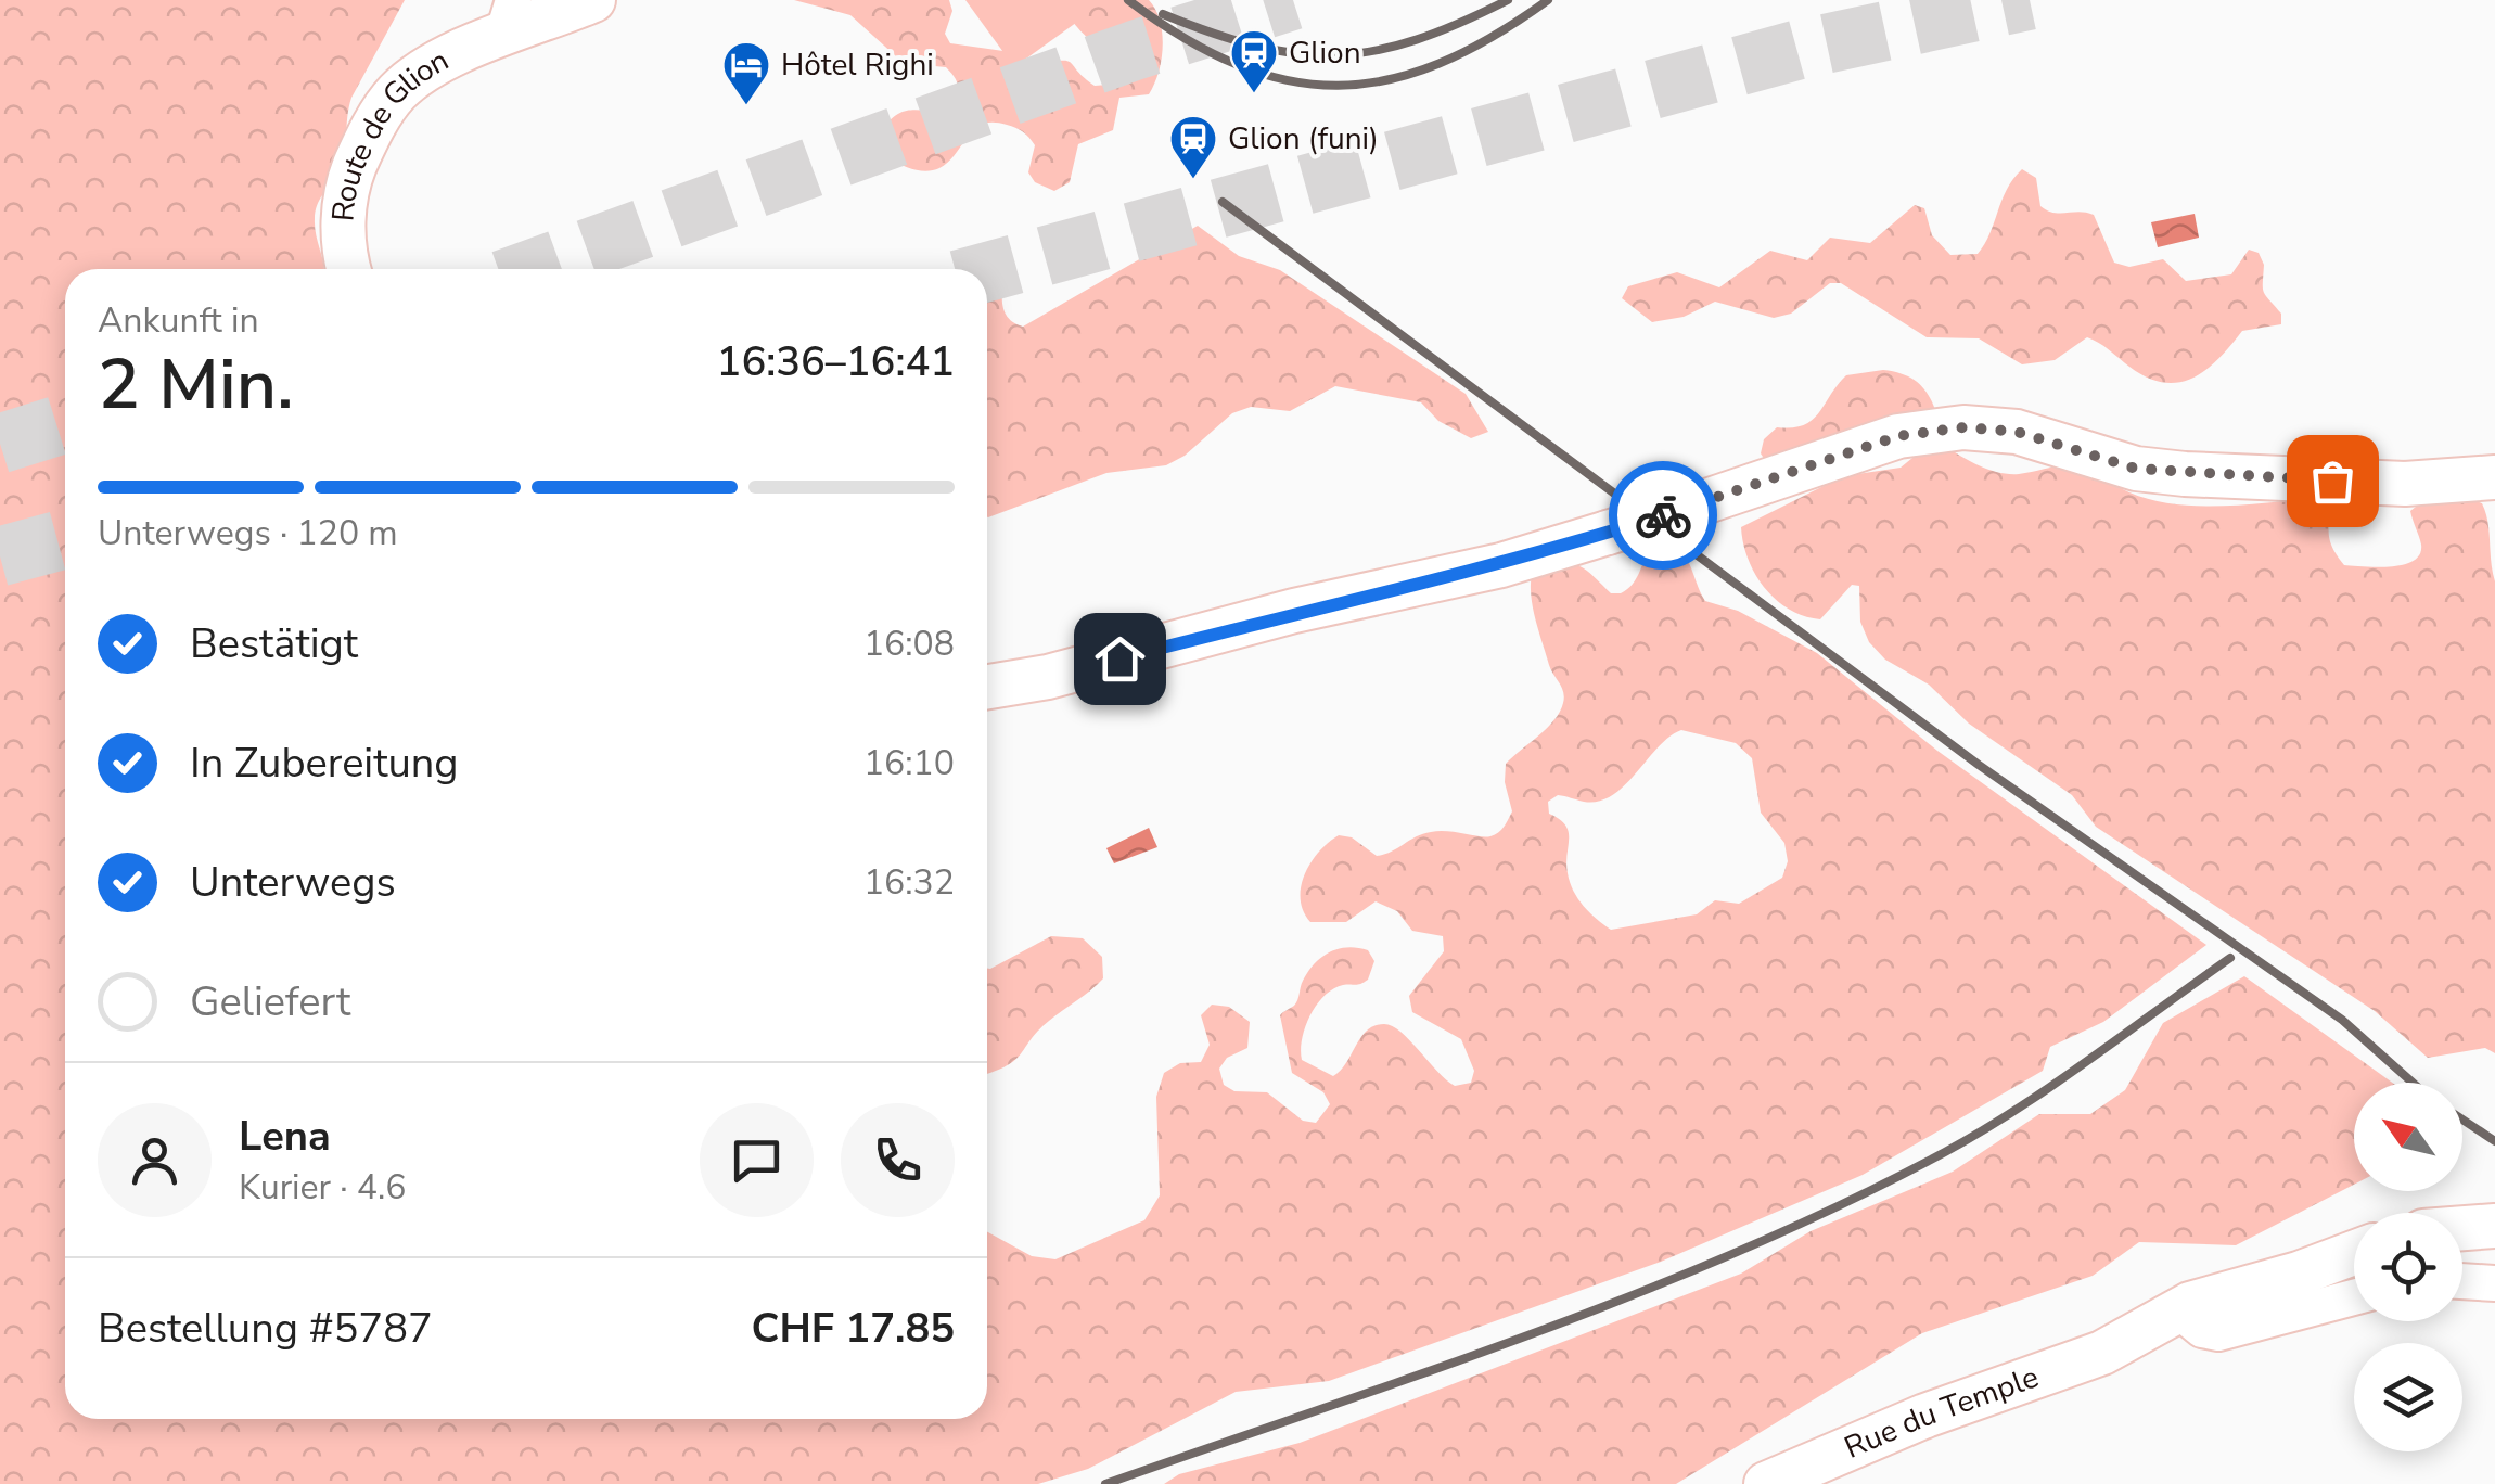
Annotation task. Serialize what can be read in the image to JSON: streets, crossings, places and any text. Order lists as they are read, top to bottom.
{
  "streets": {
    "street": ["Route de Glion", "Rue du Temple"]
  },
  "places": {
    "station": ["Glion", "Glion (funi)"],
    "hotel": ["Hôtel Righi"]
  },
  "north": "top left",
  "page": {
    "heading": ["2 Min.", "Ankunft in", "16:36–16:41"],
    "panel": [
      "Lena",
      "Kurier · 4.6",
      "Bestellung #5787",
      "CHF 17.85"
    ],
    "bar": "Unterwegs · 120 m",
    "list": [
      ["Bestätigt", "16:08"],
      ["In Zubereitung", "16:10"],
      ["Unterwegs", "16:32"],
      "Geliefert"
    ]
  }
}
